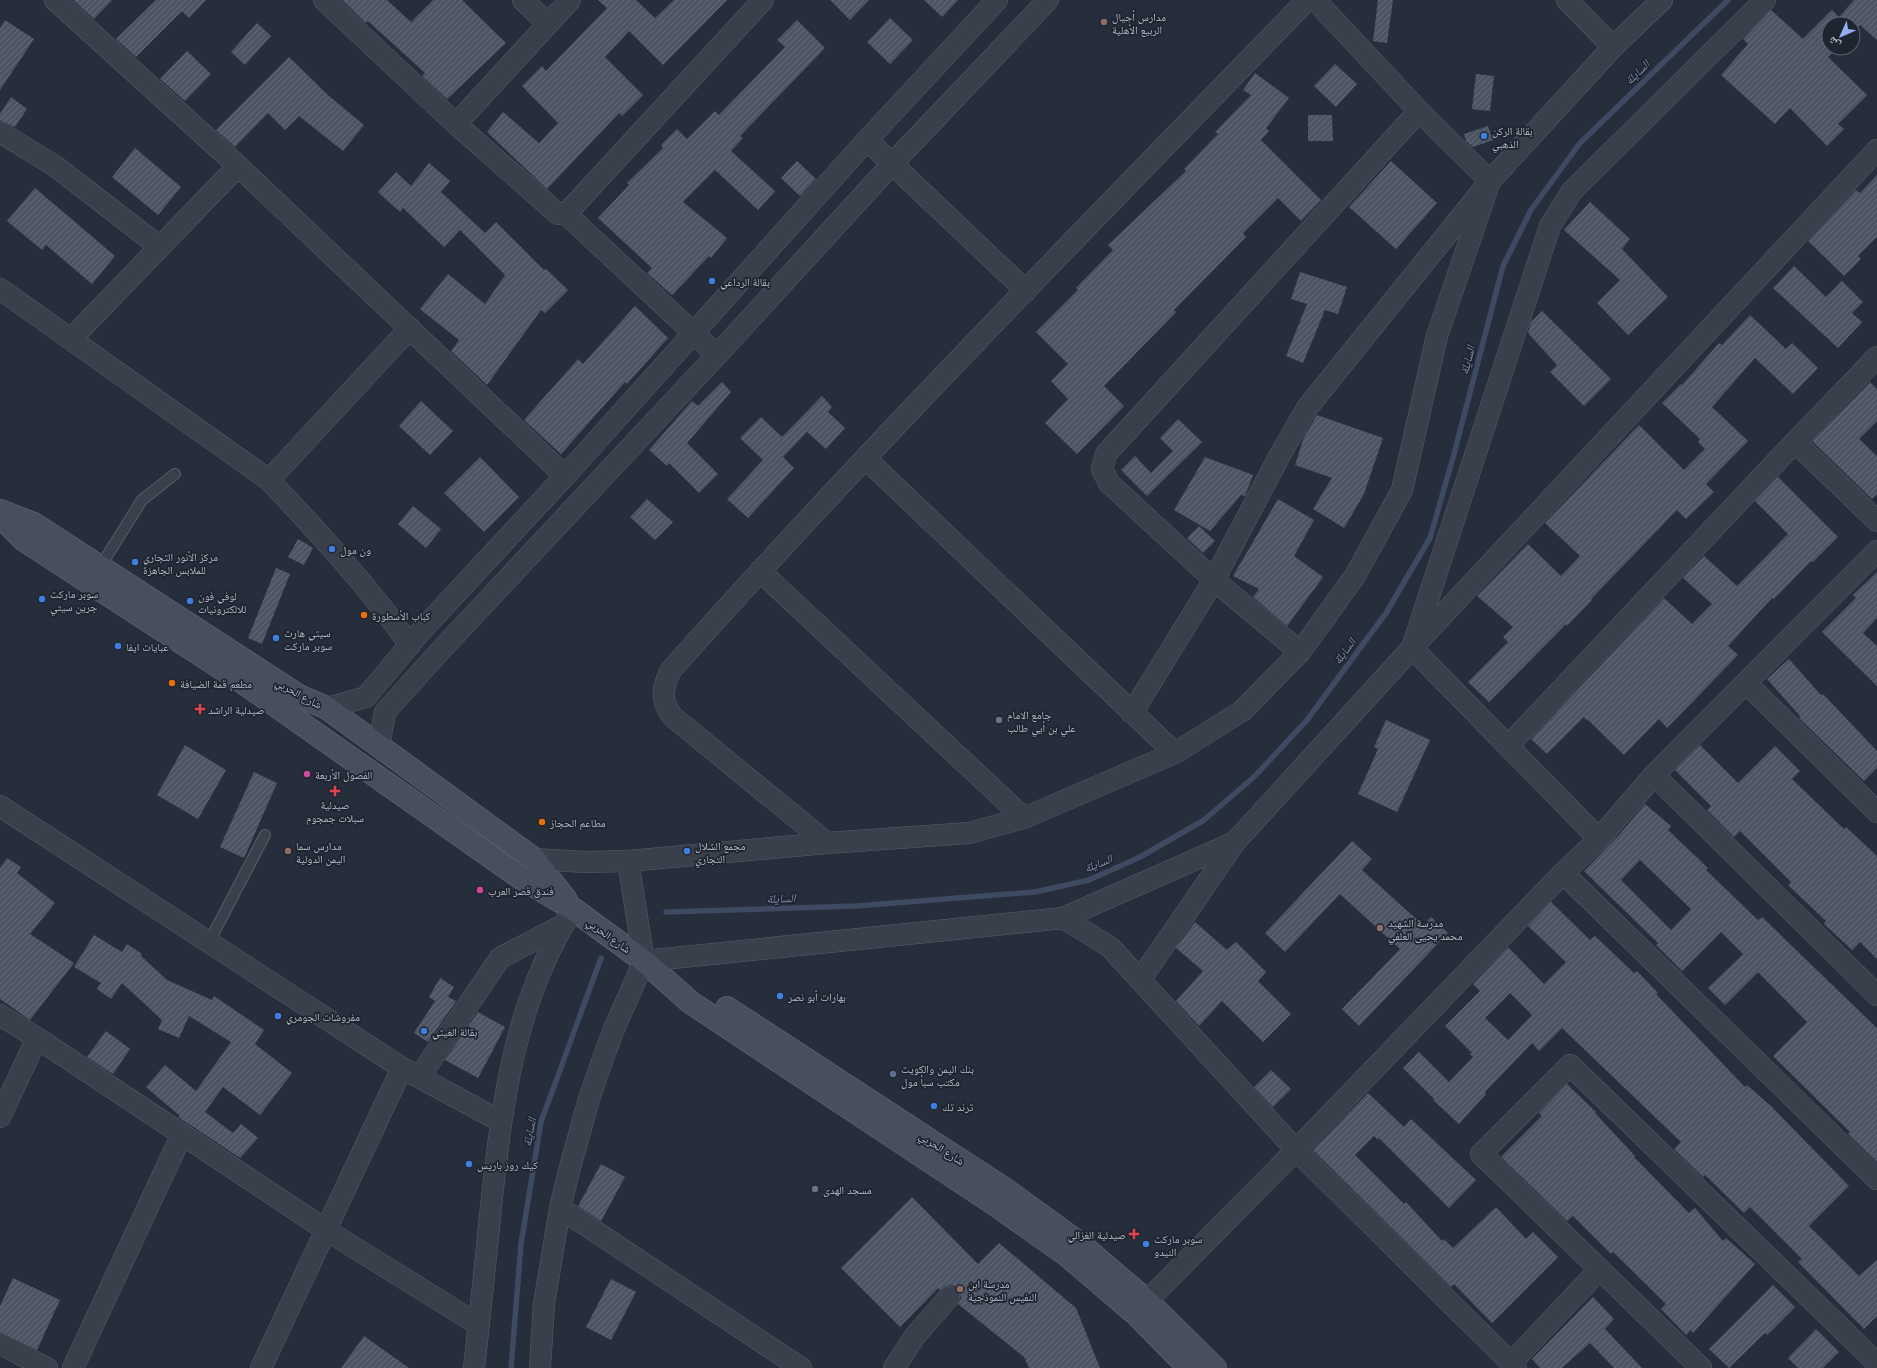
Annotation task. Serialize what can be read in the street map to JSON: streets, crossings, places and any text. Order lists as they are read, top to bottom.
{
  "streets": {
    "street": ["شارع الحربي"]
  },
  "water": ["السايلة"],
  "places": {
    "other": [
      "مدارس أجيال الربيع الأهلية",
      "بقالة الركن الذهبي",
      "بقالة الرداعي",
      "ون مول",
      "مركز الأنور التجاري للملابس الجاهزة",
      "سوبر ماركت جرين سيتي",
      "لوفي فون للالكترونيات",
      "كباب الأسطورة",
      "سيتي هارت سوبر ماركت",
      "عبايات ايفا",
      "مطعم قمة الضيافة",
      "جامع الامام علي بن أيي طالب",
      "الفصول الأربعة",
      "مطاعم الحجاز",
      "مدارس سما اليمن الدولية",
      "مجمع الشلال التجاري",
      "فندق قصر العرب",
      "مدرسة الشهيد محمد يحيى العلفي",
      "بهارات أبو نصر",
      "مفروشات الجومري",
      "بقالة الغيثي",
      "بنك اليمن والكويت مكتب سبأ مول",
      "ترند تك",
      "كيك روز باريس",
      "مسجد الهدى",
      "سوبر ماركت النيدو",
      "مدرسة ابن النفيس النموذجية"
    ],
    "health": ["صيدلية الراشد", "صيدلية سبلات جمجوم", "صيدلية الغزالي"]
  },
  "north": "bottom left"
}
